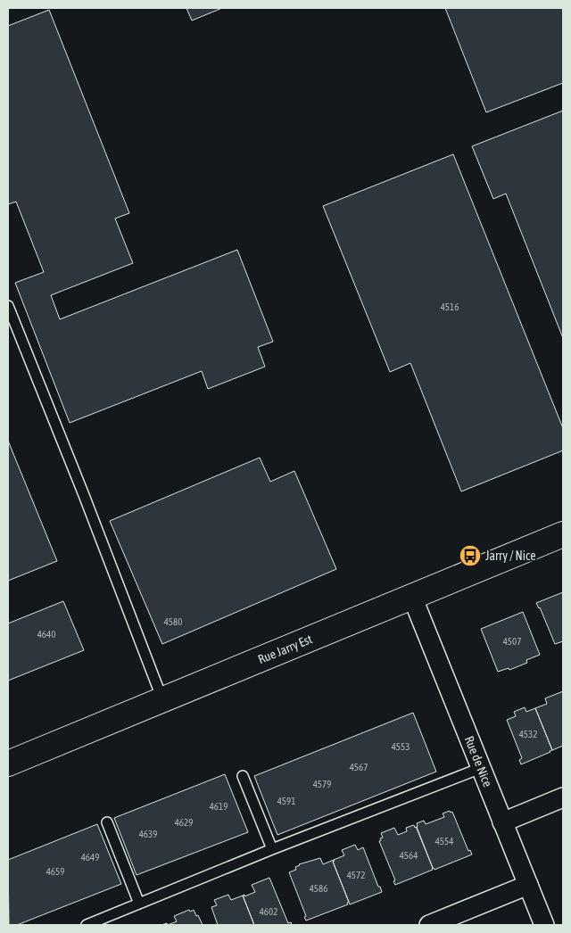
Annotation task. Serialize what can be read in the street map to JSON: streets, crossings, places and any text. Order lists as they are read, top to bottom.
{
  "streets": {
    "street": ["Rue Jarry Est", "Rue de Nice"]
  },
  "crossings": [
    ["Rue Jarry Est", "Rue de Nice"]
  ],
  "places": {
    "bus stop": ["Jarry / Nice"]
  },
  "house_numbers": [
    "4516",
    "4580",
    "4640",
    "4507",
    "4532",
    "4553",
    "4567",
    "4579",
    "4591",
    "4619",
    "4629",
    "4639",
    "4554",
    "4564",
    "4649",
    "4659",
    "4572",
    "4586",
    "4602"
  ]
}
